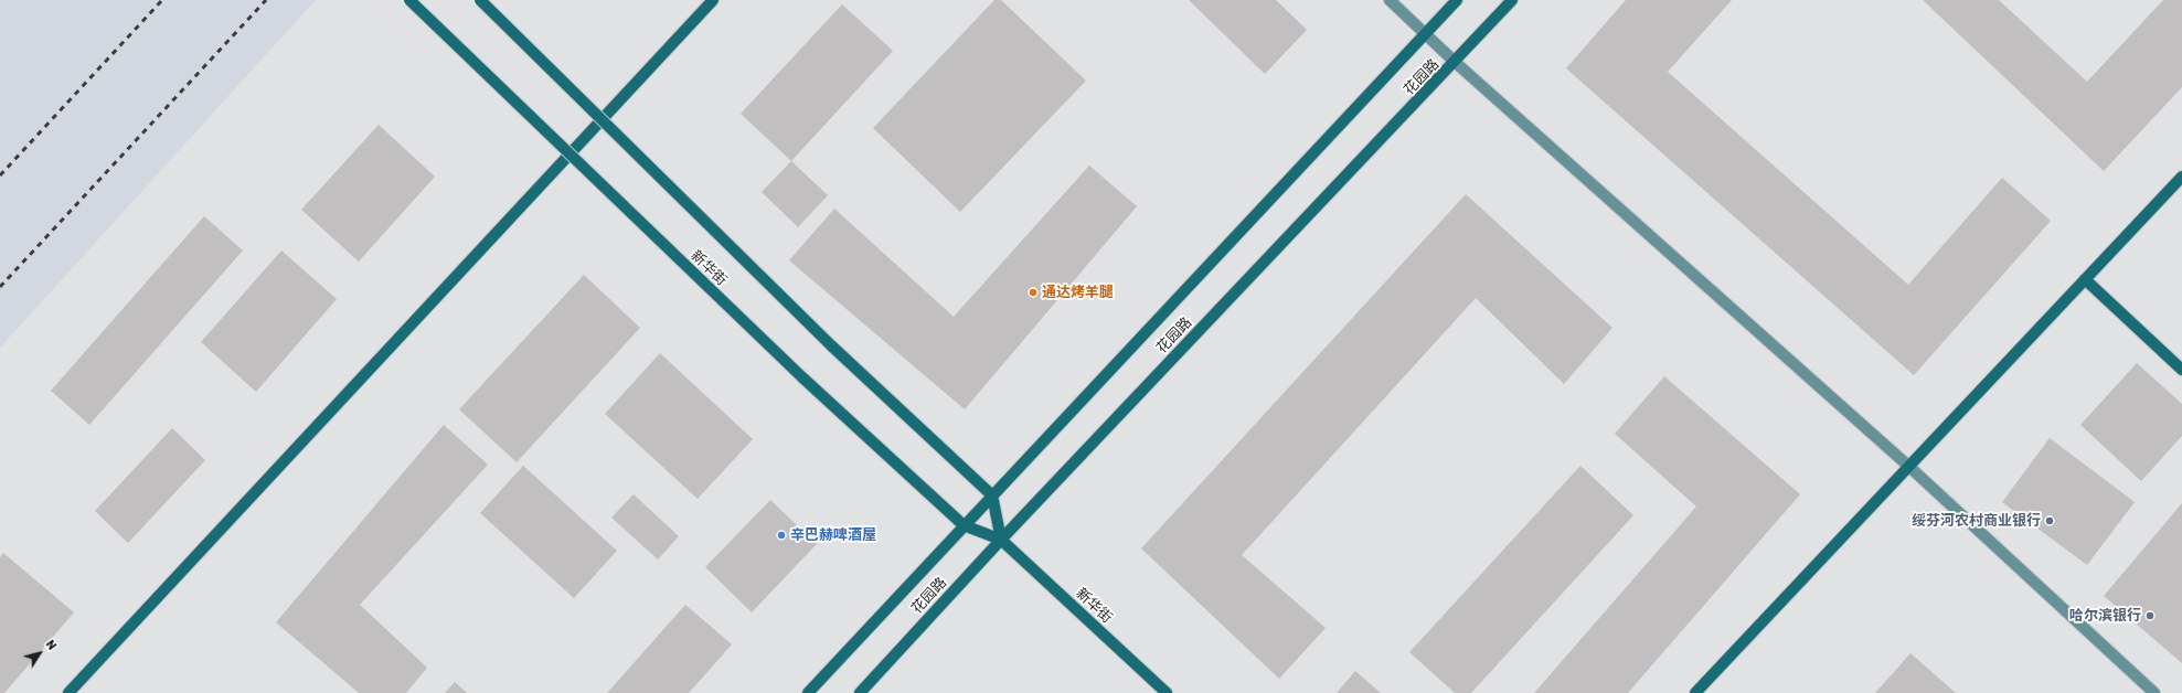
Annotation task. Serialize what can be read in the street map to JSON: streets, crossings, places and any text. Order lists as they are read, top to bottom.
{
  "streets": {
    "main road": ["花园路", "新华街"]
  },
  "crossings": [
    ["花园路", "新华街"]
  ],
  "places": [
    "通达烤羊腿",
    "绥芬河农村商业银行",
    "辛巴赫啤酒屋",
    "哈尔滨银行"
  ],
  "north": "top right"
}
